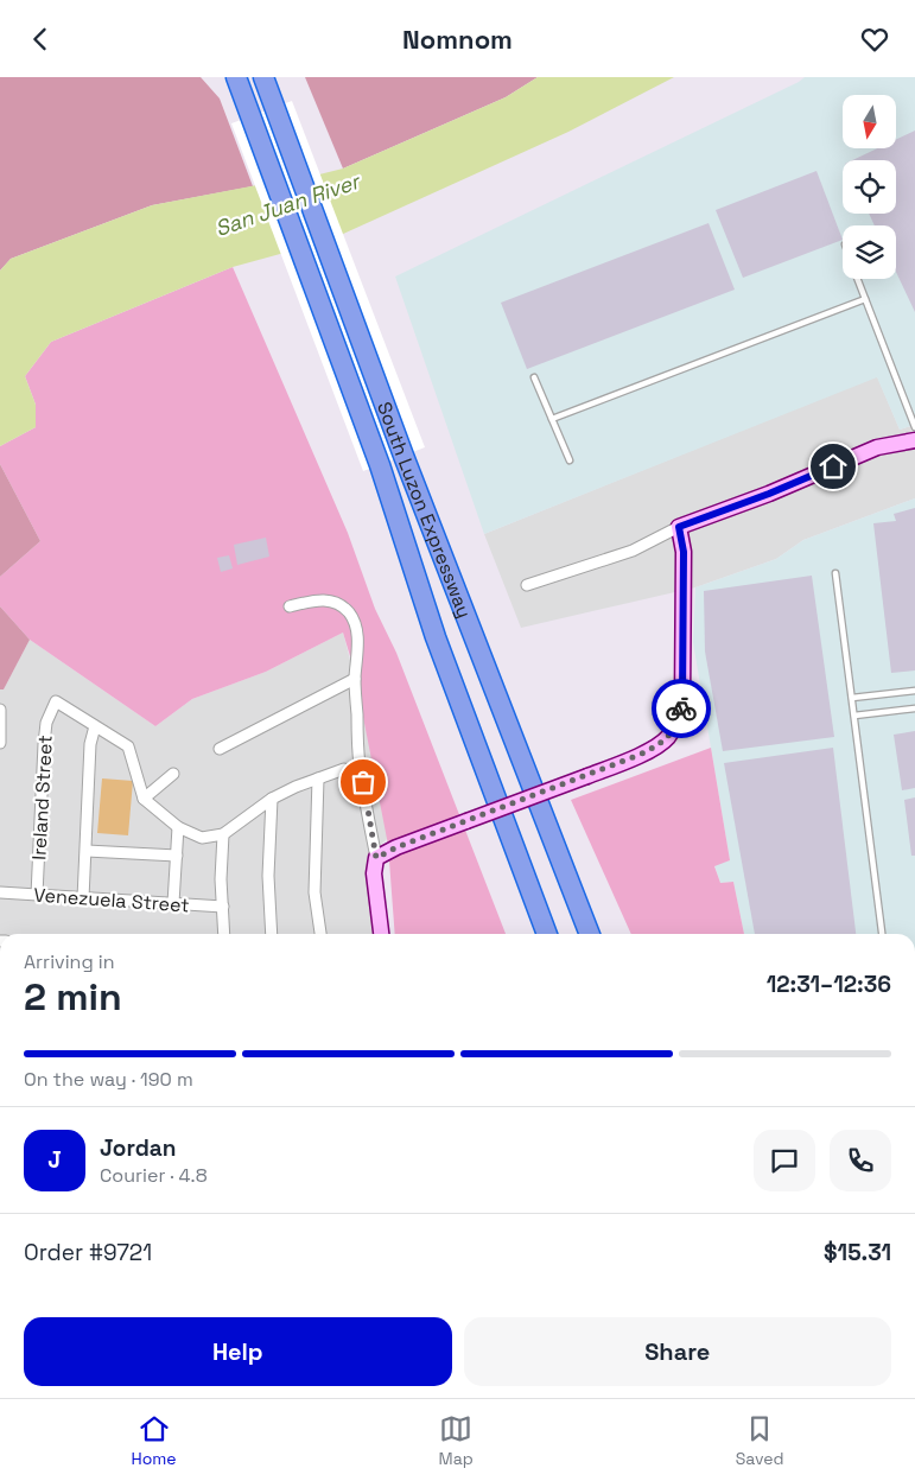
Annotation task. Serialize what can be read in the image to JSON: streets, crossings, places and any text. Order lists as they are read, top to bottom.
{
  "streets": {
    "highway": ["South Luzon Expressway"],
    "street": ["Ireland Street", "Venezuela Street"]
  },
  "crossings": [
    ["Ireland Street", "Venezuela Street"]
  ],
  "water": ["San Juan River"],
  "north": "bottom",
  "page": {
    "header": "Nomnom",
    "heading": ["2 min", "Arriving in", "12:31–12:36"],
    "panel": [
      "Jordan",
      "Courier · 4.8",
      "Order #9721",
      "$15.31"
    ],
    "bar": "On the way · 190 m",
    "round": "J",
    "buttons": ["Help", "Share"],
    "tabs": ["Home", "Map", "Saved"]
  }
}
